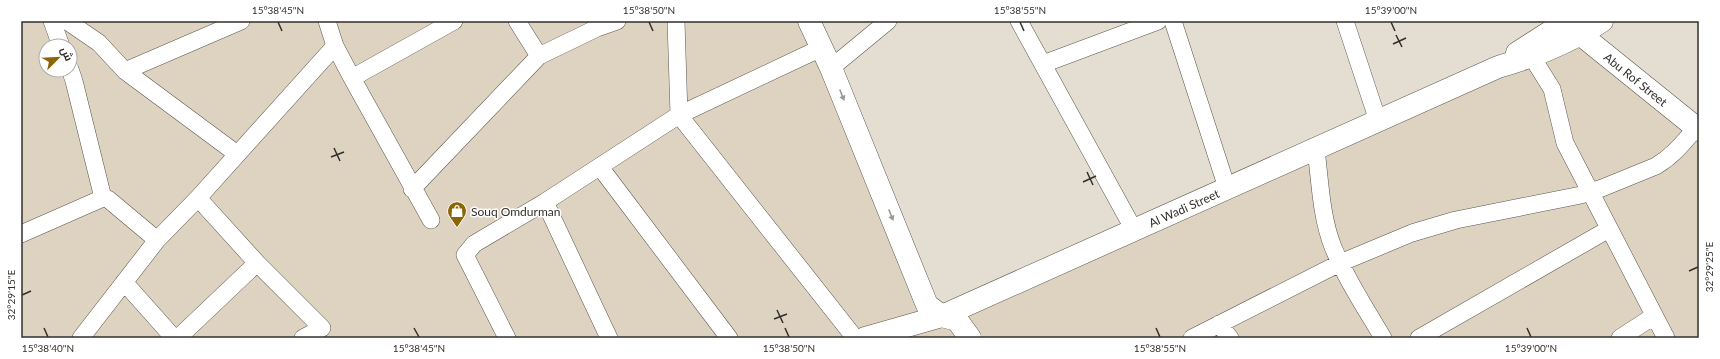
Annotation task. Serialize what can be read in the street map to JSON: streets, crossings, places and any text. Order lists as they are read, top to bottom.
{
  "streets": {
    "main road": ["Abu Rof Street", "Al Wadi Street"]
  },
  "places": {
    "shop": ["Souq Omdurman"]
  },
  "north": "top right",
  "coordinates": [
    "15°38'45\"N",
    "15°38'50\"N",
    "15°38'55\"N",
    "15°39'00\"N",
    "32°29'25\"E",
    "32°29'15\"E",
    "15°38'40\"N"
  ]
}
